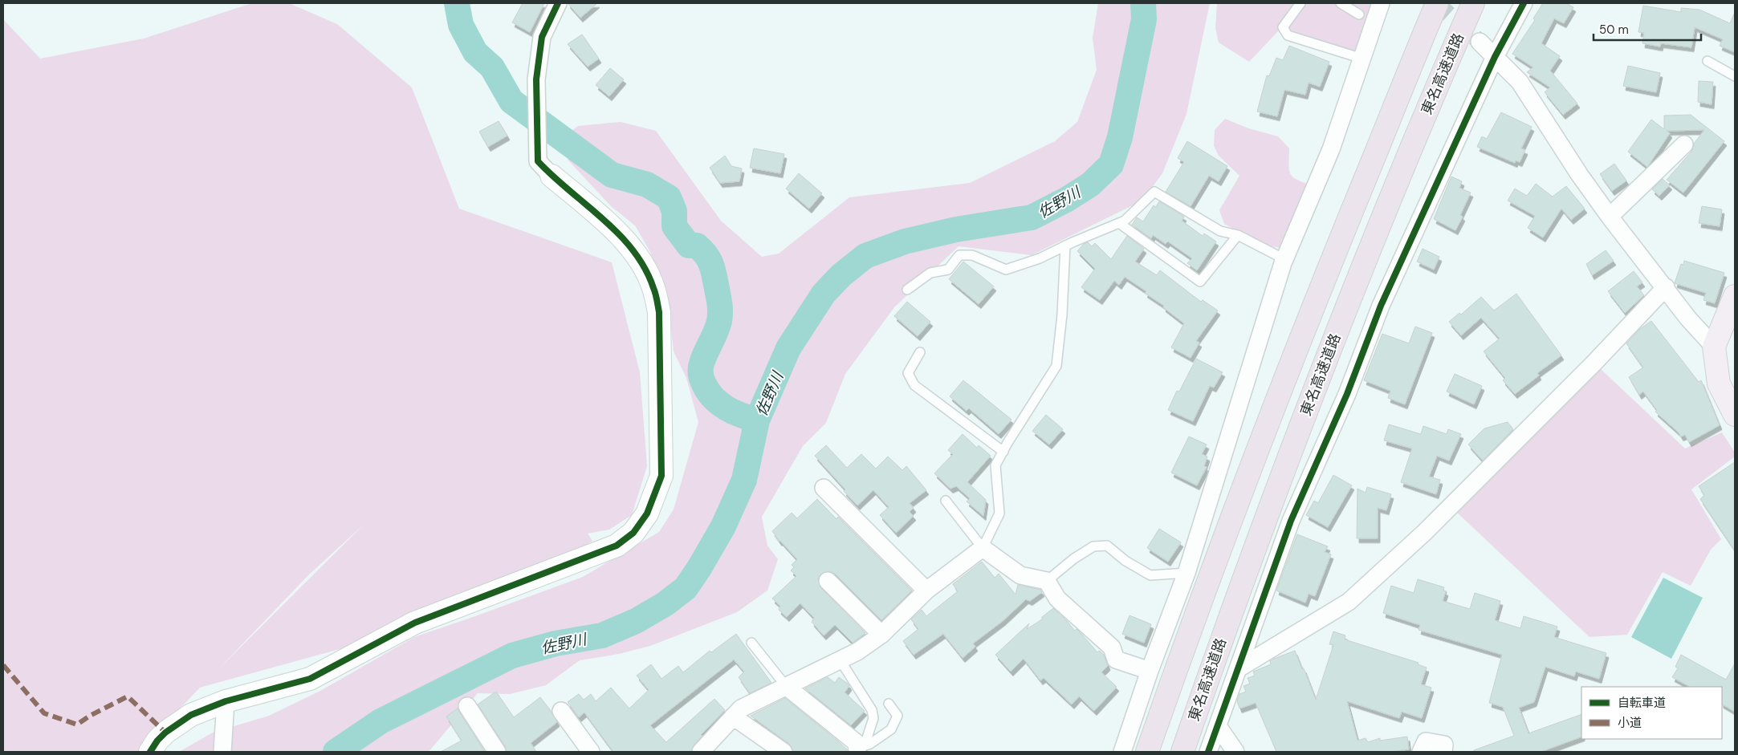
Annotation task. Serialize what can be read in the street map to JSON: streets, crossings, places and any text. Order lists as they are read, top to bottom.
{
  "streets": {
    "highway": ["東名高速道路"]
  },
  "water": ["佐野川"],
  "legend": ["自転車道", "小道"],
  "scale_bar": "50 m"
}
